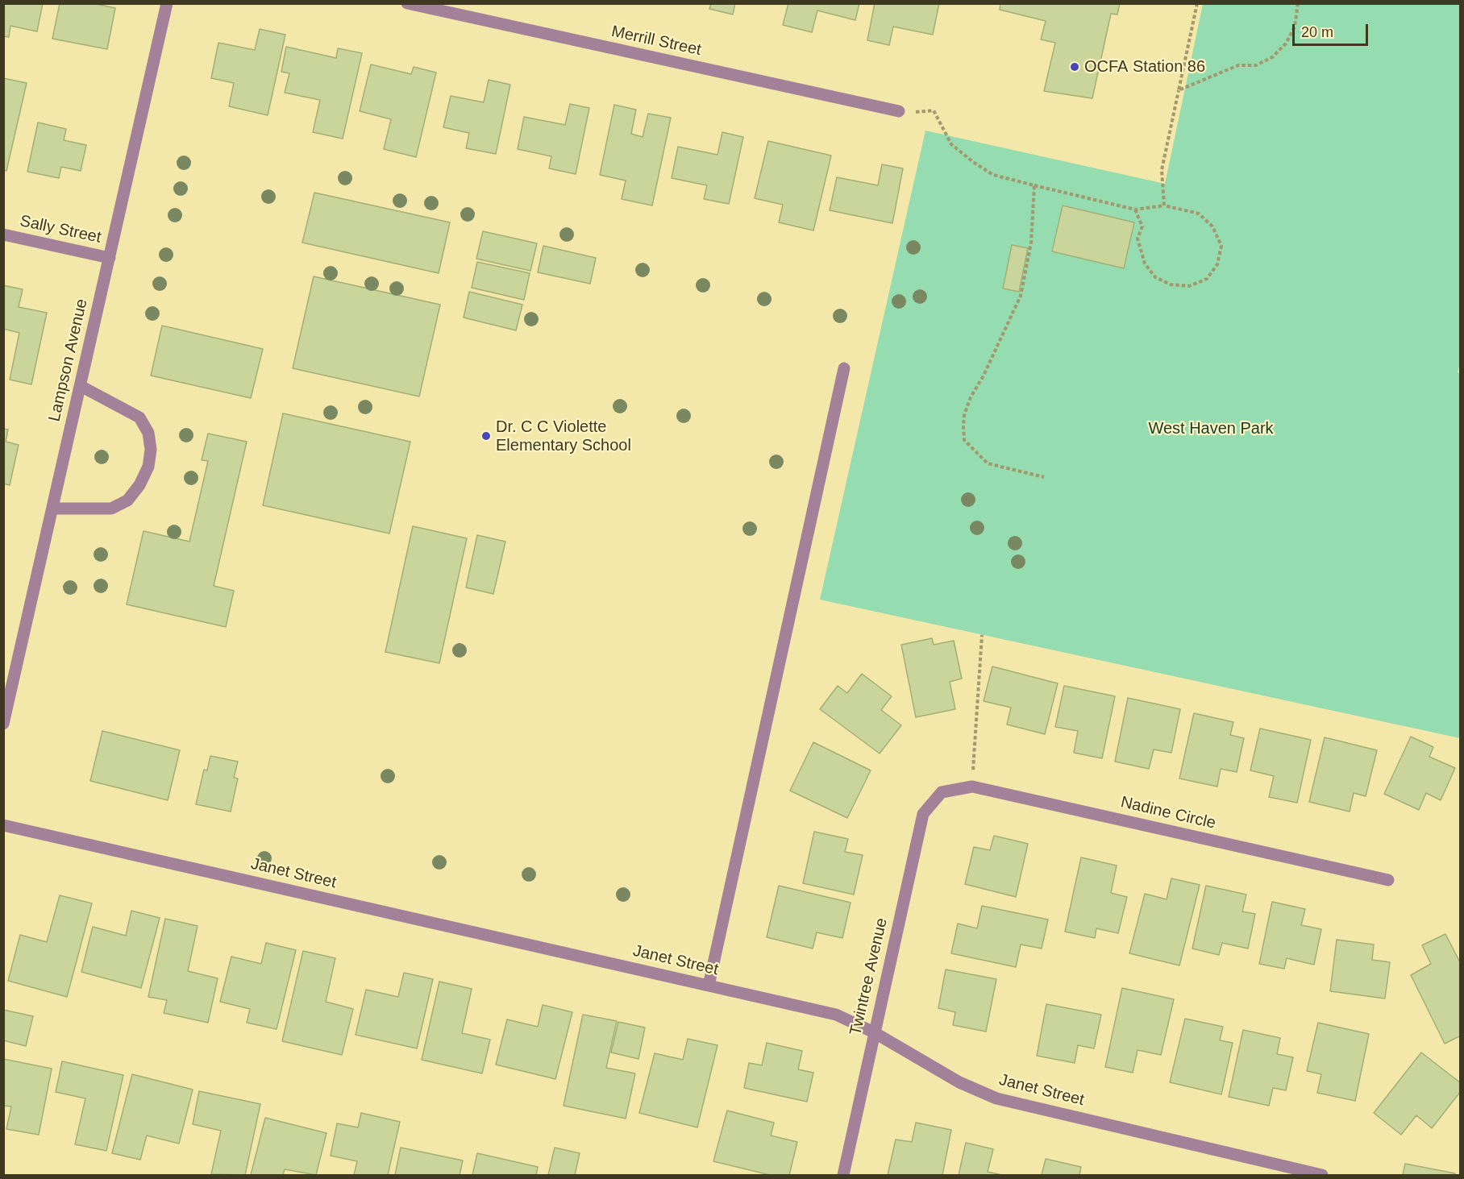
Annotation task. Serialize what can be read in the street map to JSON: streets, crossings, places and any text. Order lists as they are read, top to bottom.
{
  "streets": {
    "street": [
      "Merrill Street",
      "Sally Street",
      "Lampson Avenue",
      "Nadine Circle",
      "Janet Street",
      "Twintree Avenue"
    ]
  },
  "crossings": [
    ["Sally Street", "Lampson Avenue"],
    ["Nadine Circle", "Twintree Avenue"],
    ["Janet Street", "Twintree Avenue"]
  ],
  "parks": ["West Haven Park"],
  "places": ["OCFA Station 86", "Dr. C C Violette Elementary School"],
  "scale_bar": "20 m"
}
